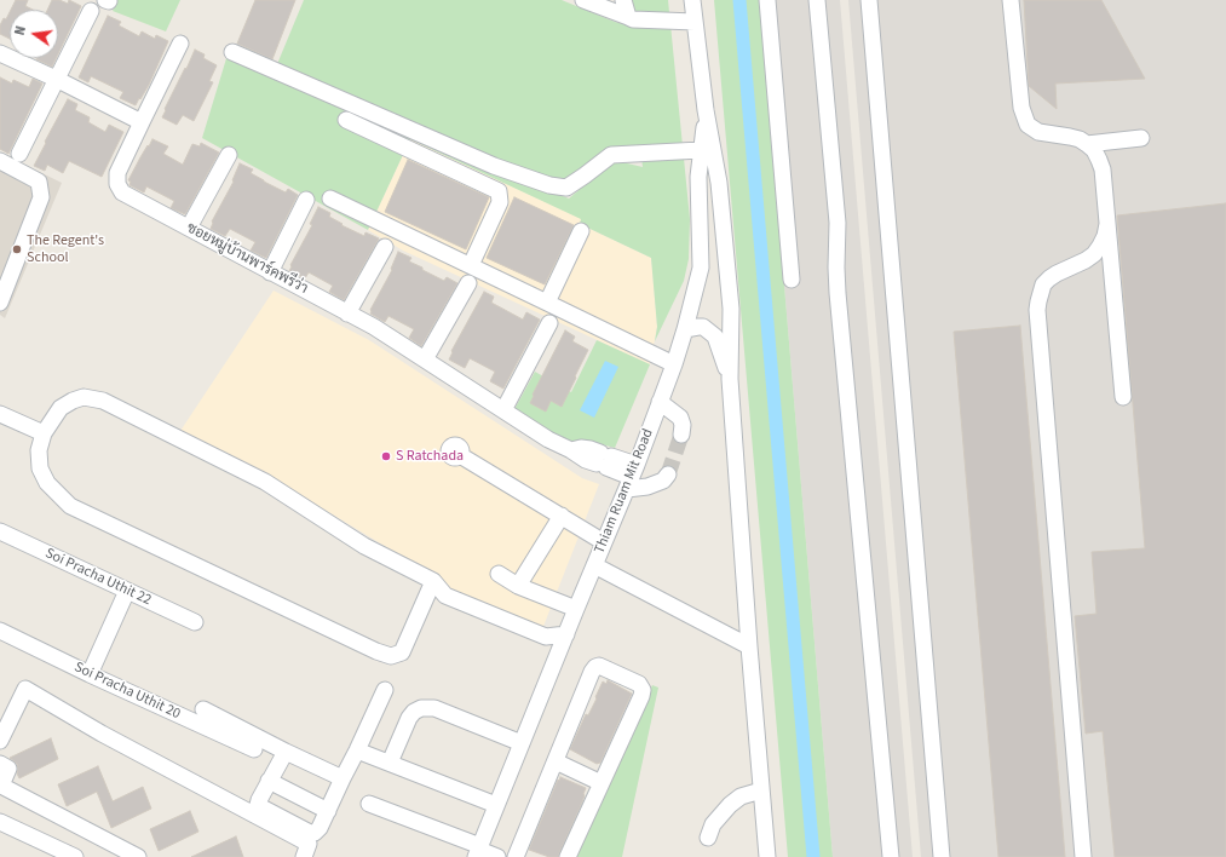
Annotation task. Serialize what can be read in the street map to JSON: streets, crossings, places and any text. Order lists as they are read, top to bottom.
{
  "streets": {
    "street": [
      "ซอยหมู่บ้านพาร์คพรีว่า",
      "Thiam Ruam Mit Road",
      "Soi Pracha Uthit 22",
      "Soi Pracha Uthit 20"
    ]
  },
  "crossings": [
    ["ซอยหมู่บ้านพาร์คพรีว่า", "Thiam Ruam Mit Road"]
  ],
  "places": ["The Regent's School", "S Ratchada"],
  "north": "left"
}
